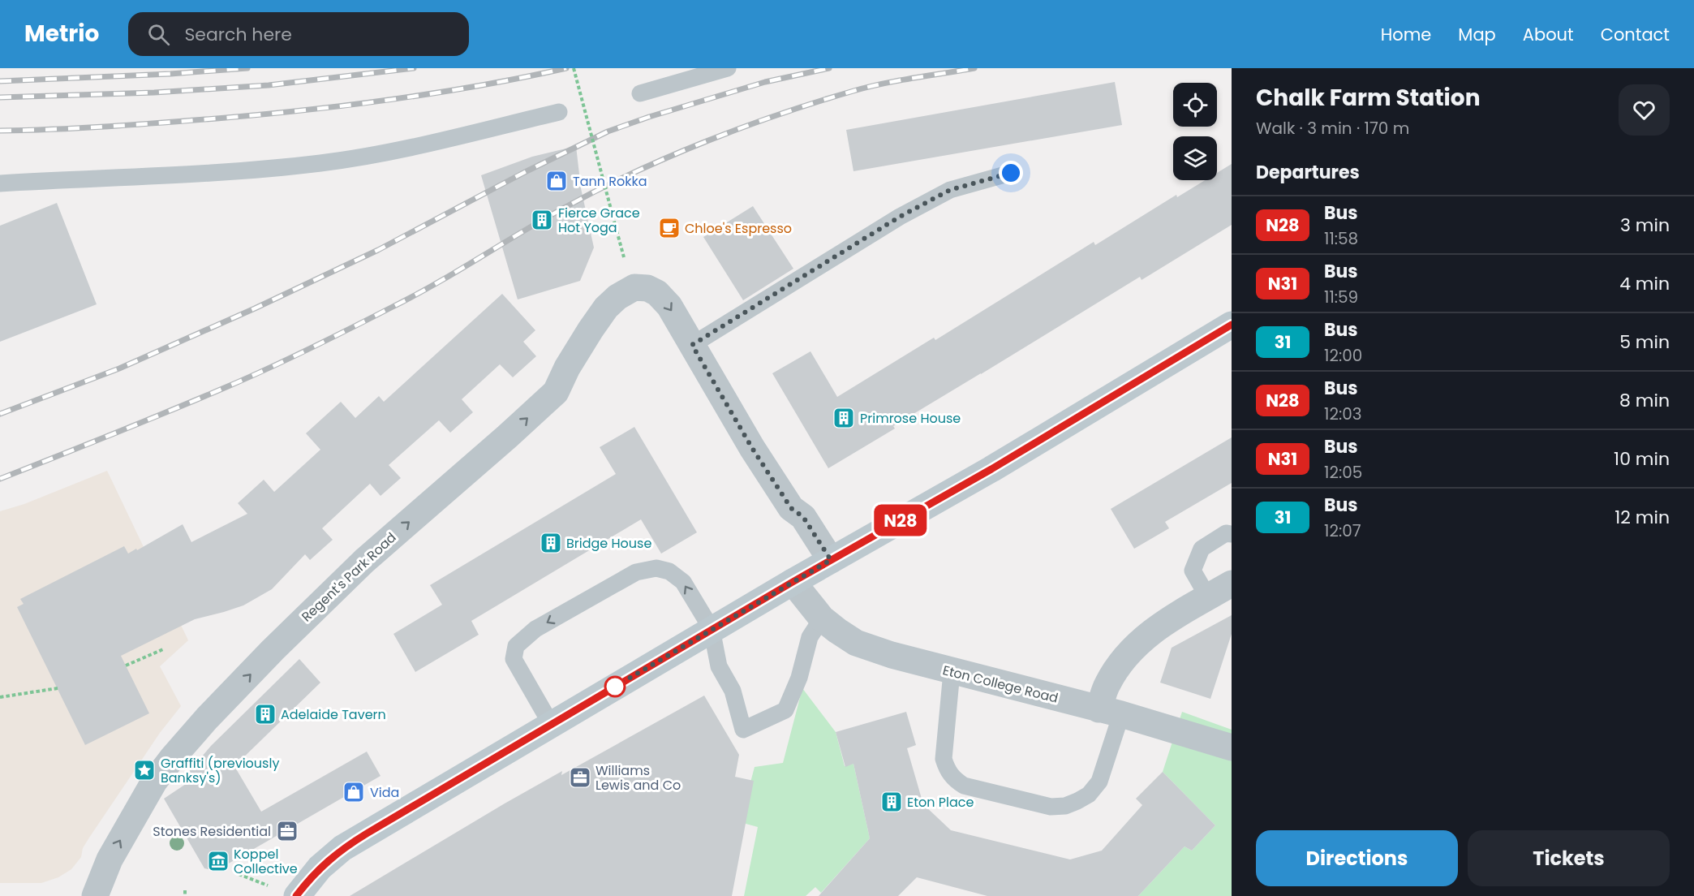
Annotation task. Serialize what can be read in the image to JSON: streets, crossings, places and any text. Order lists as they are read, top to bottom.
{
  "streets": {
    "street": ["Regent's Park Road", "Eton College Road"]
  },
  "one_way": ["Regent's Park Road"],
  "places": {
    "shop": ["Tann Rokka", "Vida"],
    "building": [
      "Fierce Grace Hot Yoga",
      "Primrose House",
      "Bridge House",
      "Adelaide Tavern",
      "Eton Place"
    ],
    "cafe": ["Chloe's Espresso"],
    "place": ["Graffiti (previously Banksy's)"],
    "office": ["Williams Lewis and Co", "Stones Residential"],
    "museum": ["Koppel Collective"]
  },
  "lines": ["bus line N28"],
  "page": {
    "header": "Metrio",
    "search": "Search here",
    "nav": [
      "Home",
      "Map",
      "About",
      "Contact"
    ],
    "on_map": "N28",
    "heading": [
      ["Chalk Farm Station", "Walk · 3 min · 170 m"],
      "Departures"
    ],
    "list": [
      {
        "mark": "N28",
        "name": "Bus",
        "note": "11:58",
        "value": "3 min"
      },
      {
        "mark": "N31",
        "name": "Bus",
        "note": "11:59",
        "value": "4 min"
      },
      {
        "mark": "31",
        "name": "Bus",
        "note": "12:00",
        "value": "5 min"
      },
      {
        "mark": "N28",
        "name": "Bus",
        "note": "12:03",
        "value": "8 min"
      },
      {
        "mark": "N31",
        "name": "Bus",
        "note": "12:05",
        "value": "10 min"
      },
      {
        "mark": "31",
        "name": "Bus",
        "note": "12:07",
        "value": "12 min"
      }
    ],
    "buttons": ["Directions", "Tickets"]
  }
}
